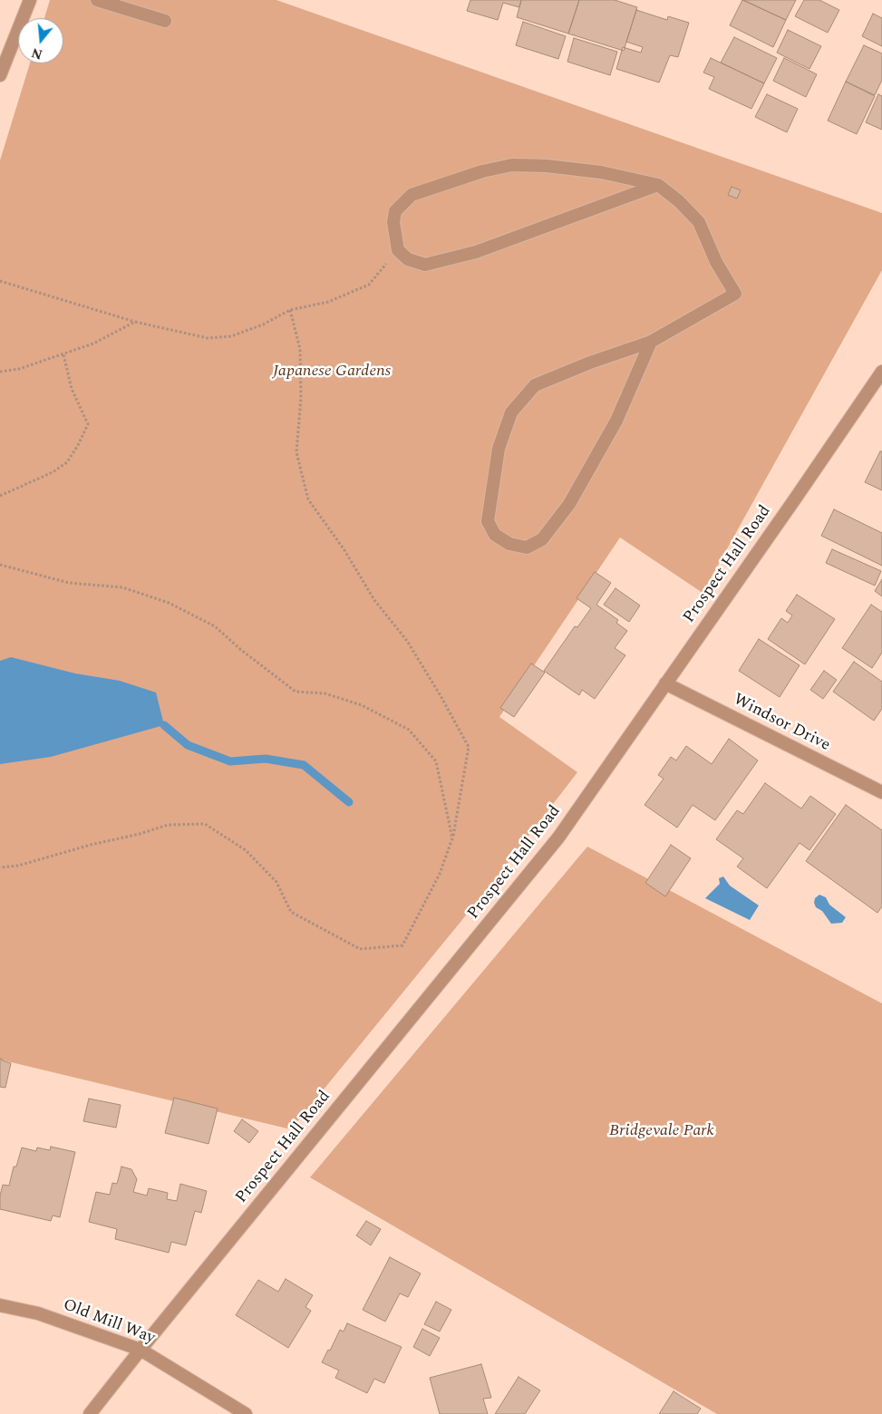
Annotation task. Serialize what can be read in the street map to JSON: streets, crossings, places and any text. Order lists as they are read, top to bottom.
{
  "streets": {
    "street": ["Prospect Hall Road", "Windsor Drive", "Old Mill Way"]
  },
  "crossings": [
    ["Prospect Hall Road", "Windsor Drive"],
    ["Prospect Hall Road", "Old Mill Way"]
  ],
  "parks": ["Japanese Gardens", "Bridgevale Park"],
  "north": "bottom"
}
